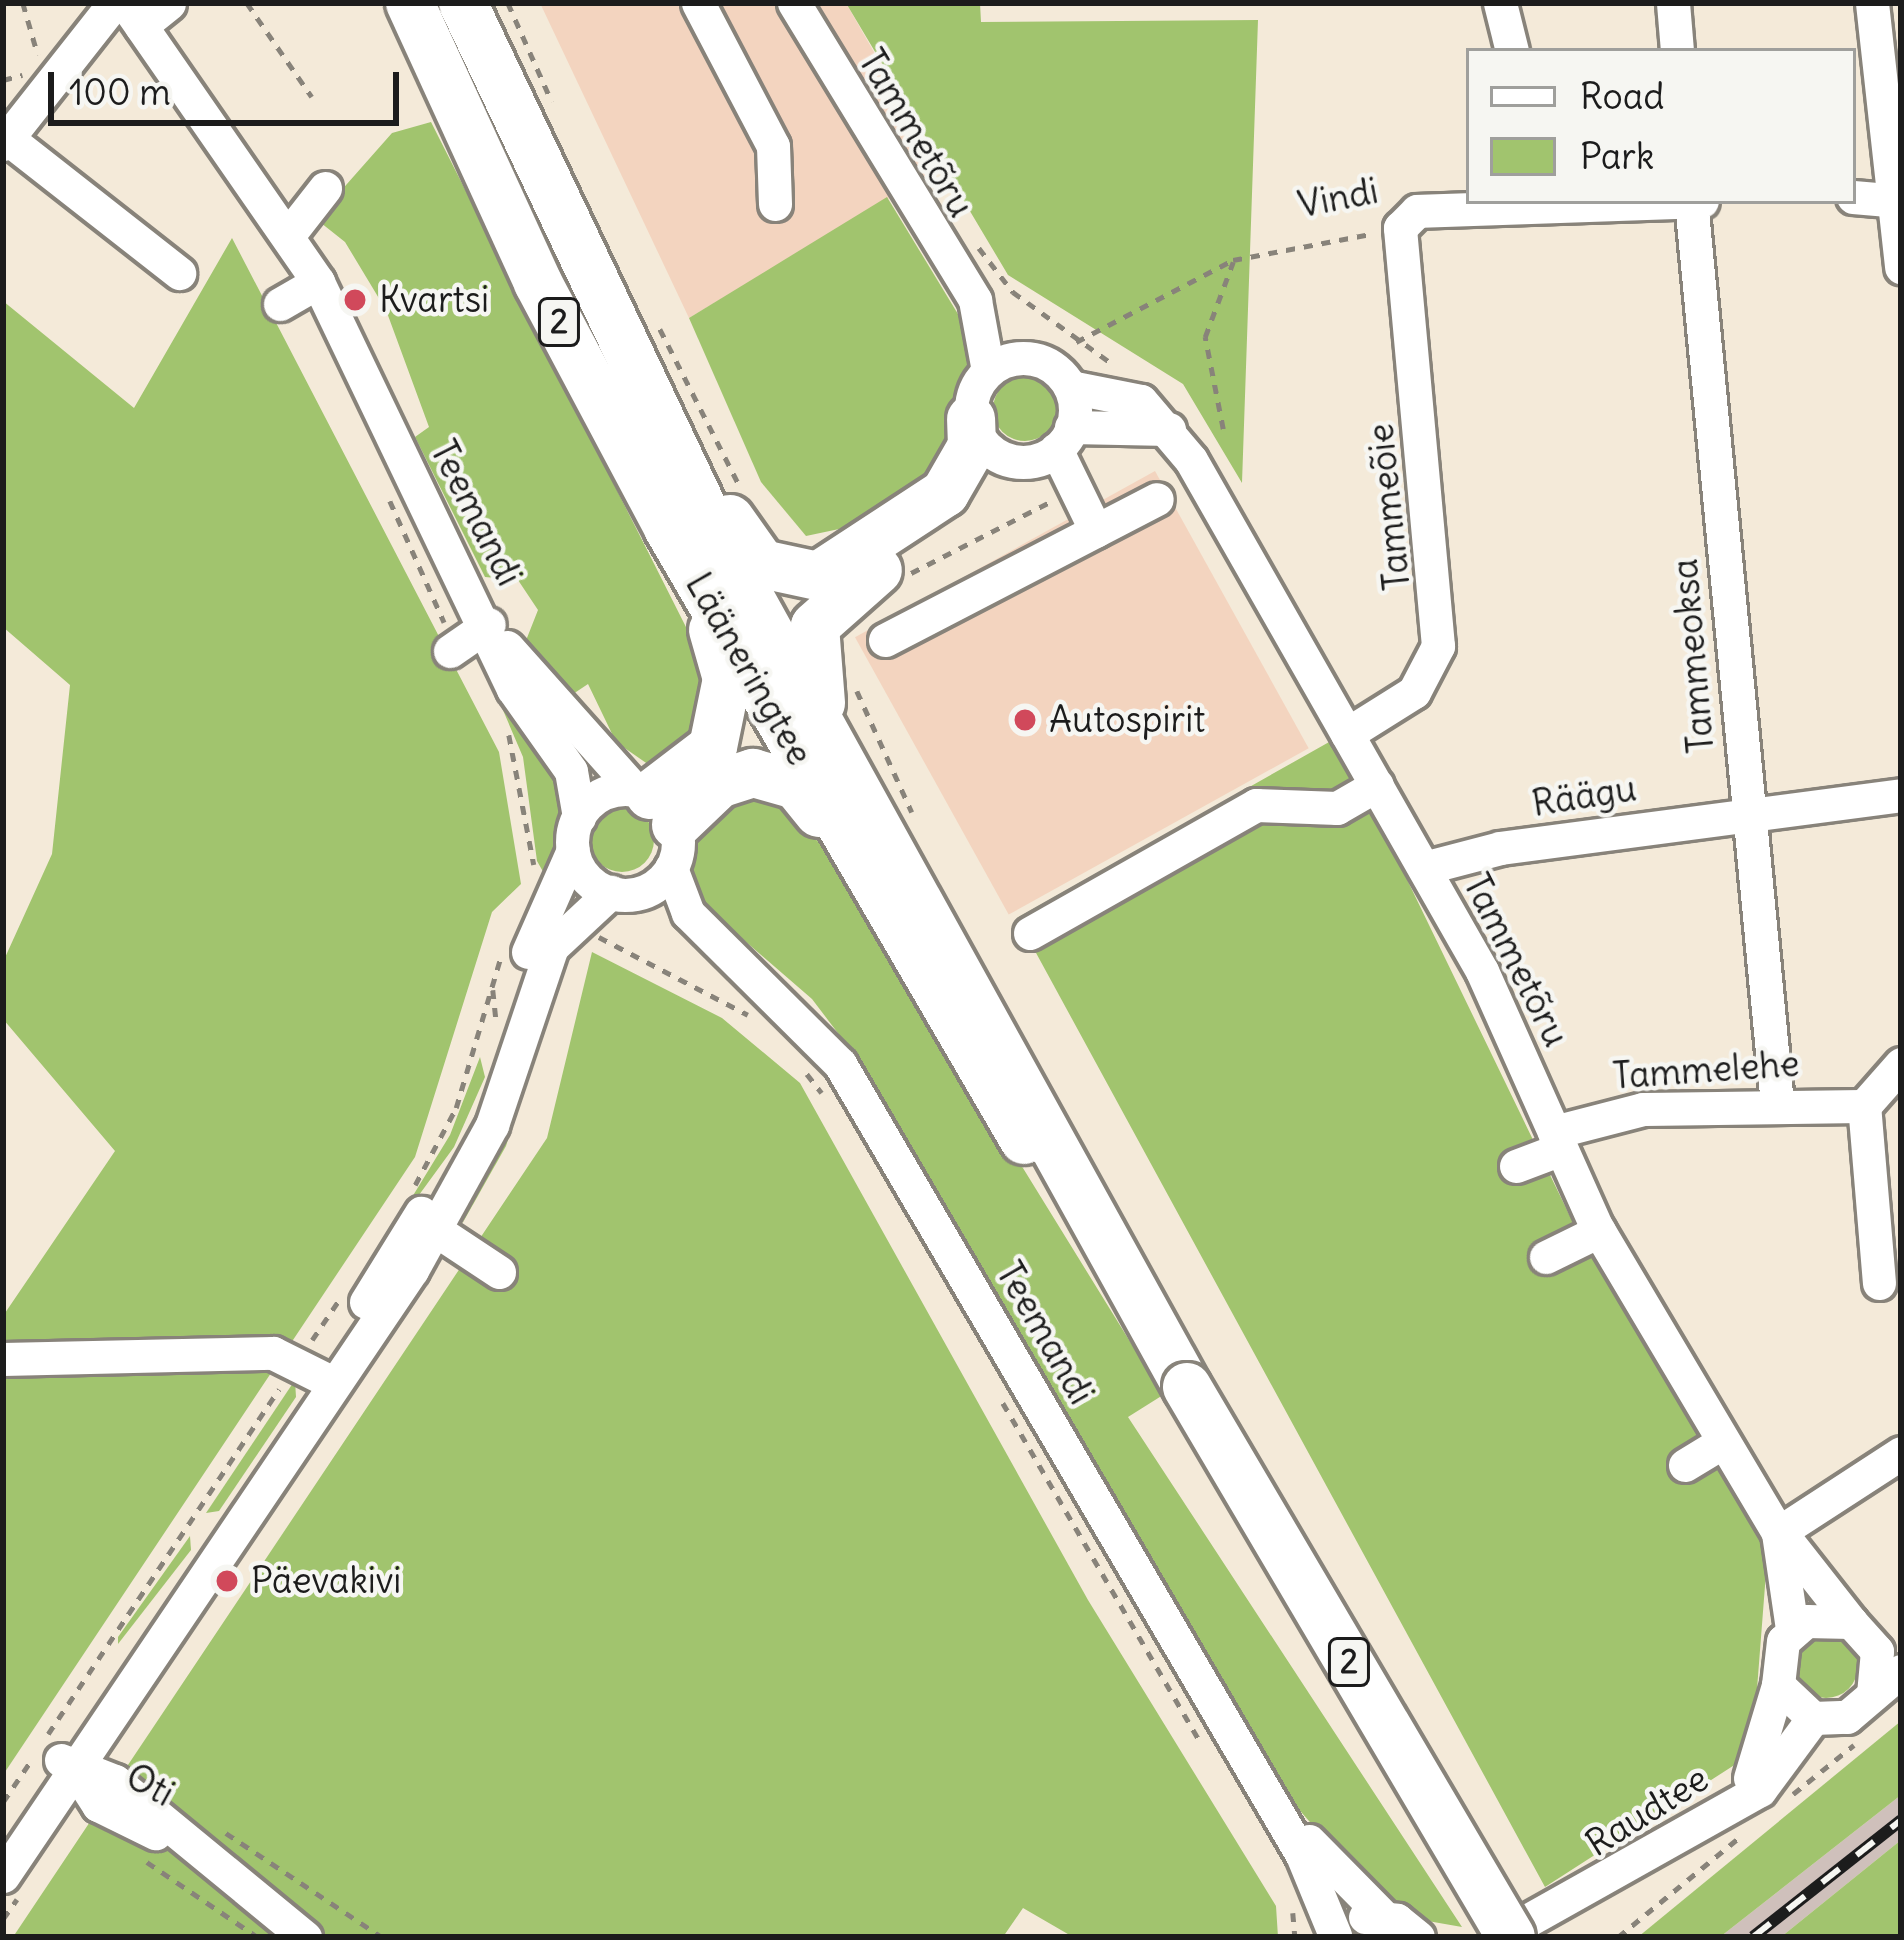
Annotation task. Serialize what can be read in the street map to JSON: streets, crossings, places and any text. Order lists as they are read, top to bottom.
{
  "streets": {
    "highway": ["2", "Lääneringtee"],
    "street": [
      "Tammetõru",
      "Vindi",
      "Tammeõie",
      "Teemandi",
      "Tammeoksa",
      "Räägu",
      "Tammelehe",
      "Oti",
      "Raudtee"
    ]
  },
  "crossings": [
    ["Tammetõru", "Tammeõie"],
    ["Tammetõru", "Räägu"],
    ["Tammetõru", "Tammelehe"],
    ["Tammetõru", "Raudtee"],
    ["Vindi", "Tammeõie"],
    ["Tammeoksa", "Räägu"],
    ["Tammeoksa", "Tammelehe"]
  ],
  "places": ["Kvartsi", "Autospirit", "Päevakivi"],
  "legend": ["Road", "Park"],
  "scale_bar": "100 m"
}
